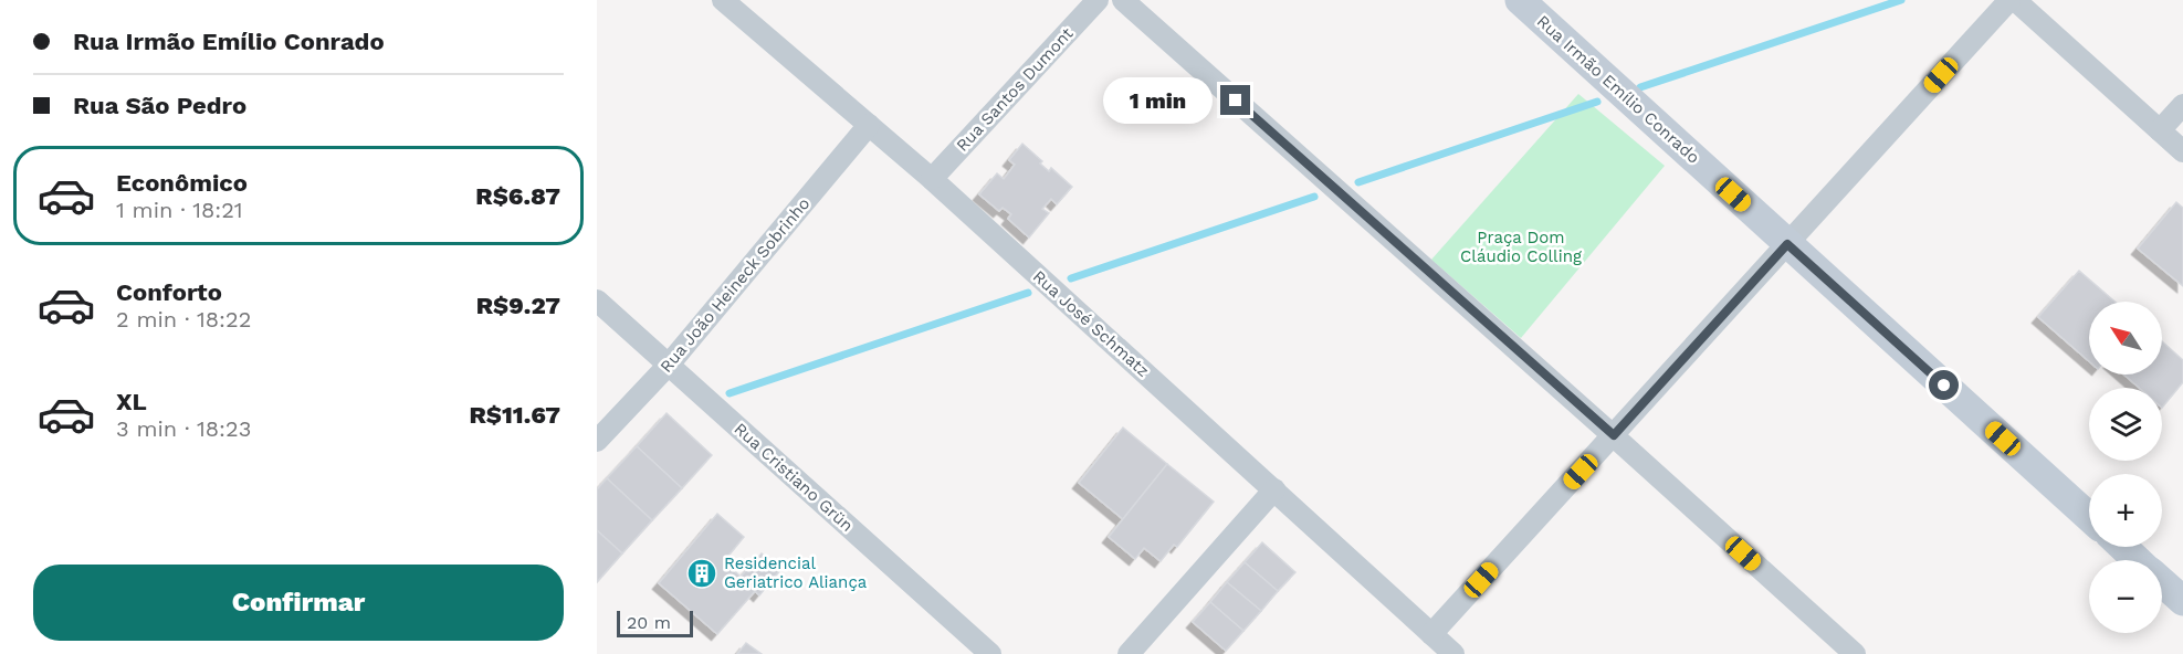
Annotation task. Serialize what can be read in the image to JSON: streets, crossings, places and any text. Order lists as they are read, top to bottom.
{
  "streets": {
    "street": [
      "Rua Santos Dumont",
      "Rua Irmão Emílio Conrado",
      "Rua João Heineck Sobrinho",
      "Rua José Schmatz",
      "Rua Cristiano Grün"
    ]
  },
  "crossings": [
    ["Rua Santos Dumont", "Rua José Schmatz"],
    ["Rua João Heineck Sobrinho", "Rua José Schmatz"],
    ["Rua João Heineck Sobrinho", "Rua Cristiano Grün"]
  ],
  "parks": ["Praça Dom Cláudio Colling"],
  "places": {
    "building": ["Residencial Geriatrico Aliança"]
  },
  "scale_bar": "20 m",
  "north": "top left",
  "page": {
    "banner": ["Rua Irmão Emílio Conrado", "Rua São Pedro"],
    "bubble": "1 min",
    "list": [
      {
        "name": "Econômico",
        "note": "1 min · 18:21",
        "value": "R$6.87"
      },
      {
        "name": "Conforto",
        "note": "2 min · 18:22",
        "value": "R$9.27"
      },
      {
        "name": "XL",
        "note": "3 min · 18:23",
        "value": "R$11.67"
      }
    ],
    "map_buttons": ["+", "−"],
    "buttons": "Confirmar",
    "scale": "20 m"
  }
}
